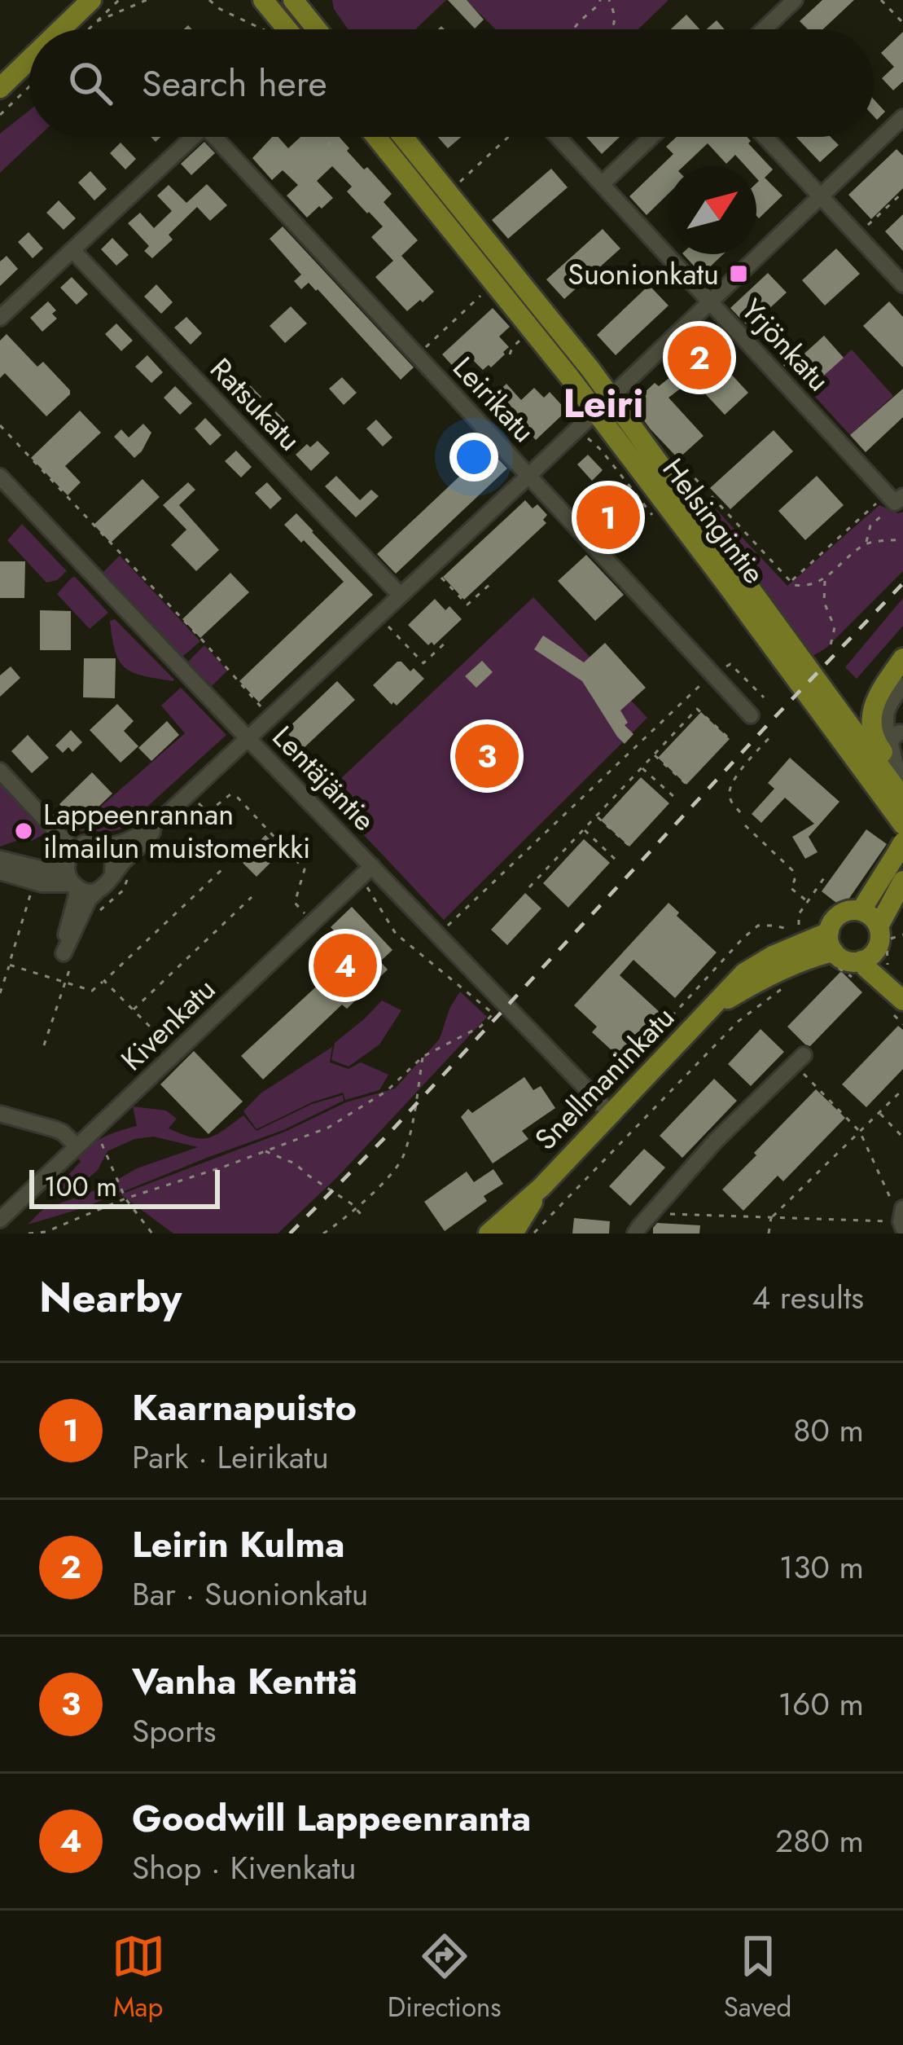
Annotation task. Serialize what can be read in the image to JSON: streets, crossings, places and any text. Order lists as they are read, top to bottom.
{
  "streets": {
    "main road": ["Helsingintie", "Snellmaninkatu"],
    "street": [
      "Yrjönkatu",
      "Leirikatu",
      "Ratsukatu",
      "Lentäjäntie",
      "Kivenkatu"
    ]
  },
  "crossings": [
    ["Lentäjäntie", "Kivenkatu"],
    ["Lentäjäntie", "Snellmaninkatu"]
  ],
  "districts": ["Leiri"],
  "places": {
    "transit": ["Suonionkatu"],
    "other": ["Lappeenrannan ilmailun muistomerkki"]
  },
  "scale_bar": "100 m",
  "north": "top right",
  "page": {
    "search": "Search here",
    "pins": [
      "2",
      "1",
      "3",
      "4"
    ],
    "scale": "100 m",
    "heading": ["Nearby", "4 results"],
    "list": [
      {
        "mark": "1",
        "name": "Kaarnapuisto",
        "note": "Park · Leirikatu",
        "value": "80 m"
      },
      {
        "mark": "2",
        "name": "Leirin Kulma",
        "note": "Bar · Suonionkatu",
        "value": "130 m"
      },
      {
        "mark": "3",
        "name": "Vanha Kenttä",
        "note": "Sports",
        "value": "160 m"
      },
      {
        "mark": "4",
        "name": "Goodwill Lappeenranta",
        "note": "Shop · Kivenkatu",
        "value": "280 m"
      }
    ],
    "nav": ["Map", "Directions", "Saved"]
  }
}
